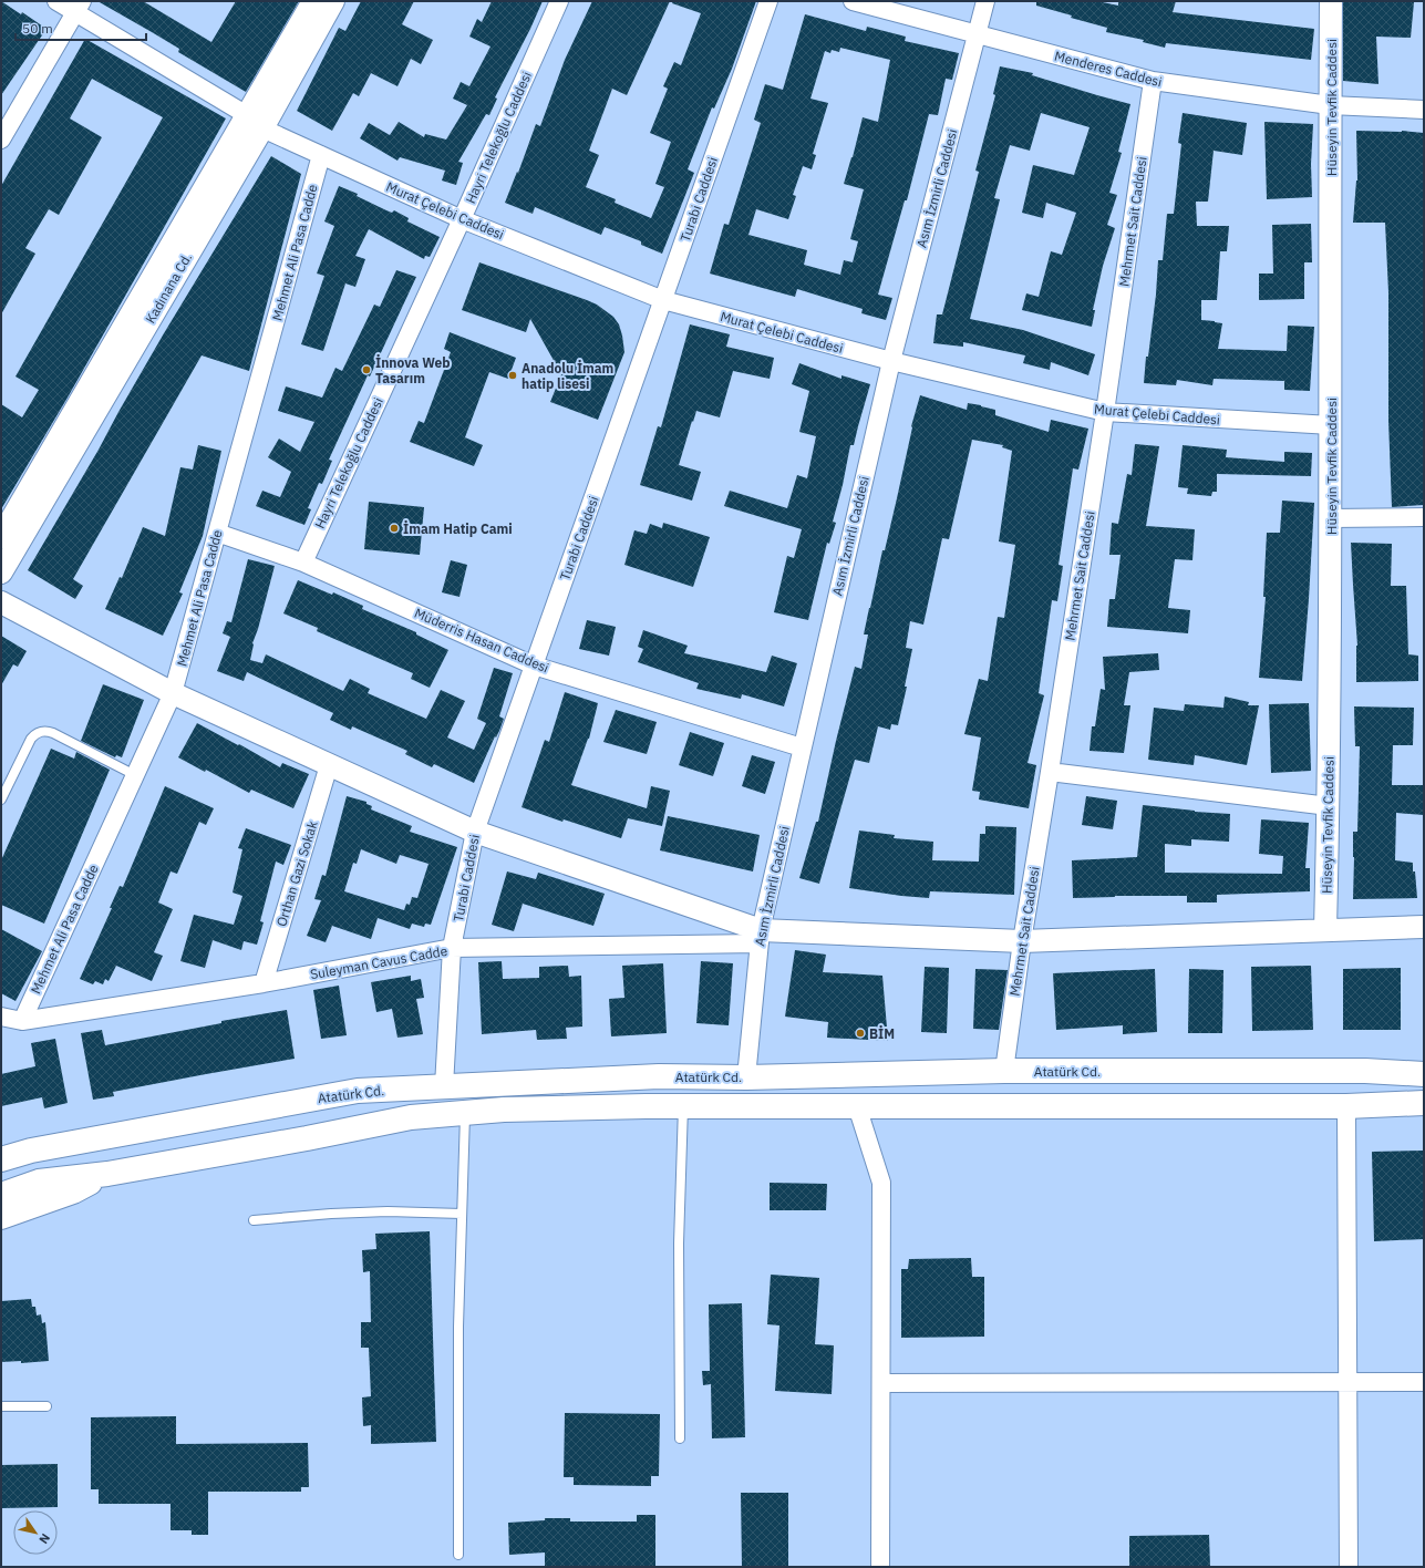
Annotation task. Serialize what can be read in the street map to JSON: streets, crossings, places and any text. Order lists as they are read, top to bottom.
{
  "streets": {
    "main road": ["Atatürk Cd."],
    "street": [
      "Menderes Caddesi",
      "Hüseyin Tevfik Caddesi",
      "Hayri Telekoğlu Caddesi",
      "Asım İzmirli Caddesi",
      "Turabi Caddesi",
      "Murat Çelebi Caddesi",
      "Mehrmet Sait Caddesi",
      "Mehmet Ali Pasa Cadde",
      "Kadınana Cd.",
      "Müderris Hasan Caddesi",
      "Orthan Gazi Sokak",
      "Suleyman Cavus Cadde"
    ]
  },
  "crossings": [
    ["Menderes Caddesi", "Hüseyin Tevfik Caddesi"],
    ["Menderes Caddesi", "Asım İzmirli Caddesi"],
    ["Menderes Caddesi", "Mehrmet Sait Caddesi"],
    ["Hüseyin Tevfik Caddesi", "Murat Çelebi Caddesi"],
    ["Hayri Telekoğlu Caddesi", "Murat Çelebi Caddesi"],
    ["Hayri Telekoğlu Caddesi", "Müderris Hasan Caddesi"],
    ["Asım İzmirli Caddesi", "Murat Çelebi Caddesi"],
    ["Asım İzmirli Caddesi", "Müderris Hasan Caddesi"],
    ["Asım İzmirli Caddesi", "Suleyman Cavus Cadde"],
    ["Asım İzmirli Caddesi", "Atatürk Cd."],
    ["Turabi Caddesi", "Murat Çelebi Caddesi"],
    ["Turabi Caddesi", "Müderris Hasan Caddesi"],
    ["Turabi Caddesi", "Suleyman Cavus Cadde"],
    ["Turabi Caddesi", "Atatürk Cd."],
    ["Murat Çelebi Caddesi", "Mehrmet Sait Caddesi"],
    ["Murat Çelebi Caddesi", "Mehmet Ali Pasa Cadde"],
    ["Murat Çelebi Caddesi", "Kadınana Cd."],
    ["Mehrmet Sait Caddesi", "Atatürk Cd."],
    ["Mehmet Ali Pasa Cadde", "Müderris Hasan Caddesi"],
    ["Mehmet Ali Pasa Cadde", "Suleyman Cavus Cadde"],
    ["Orthan Gazi Sokak", "Suleyman Cavus Cadde"]
  ],
  "places": [
    "İnnova Web Tasarım",
    "Anadolu İmam hatip lisesi",
    "İmam Hatip Cami",
    "BİM"
  ],
  "scale_bar": "50 m",
  "north": "bottom right"
}
